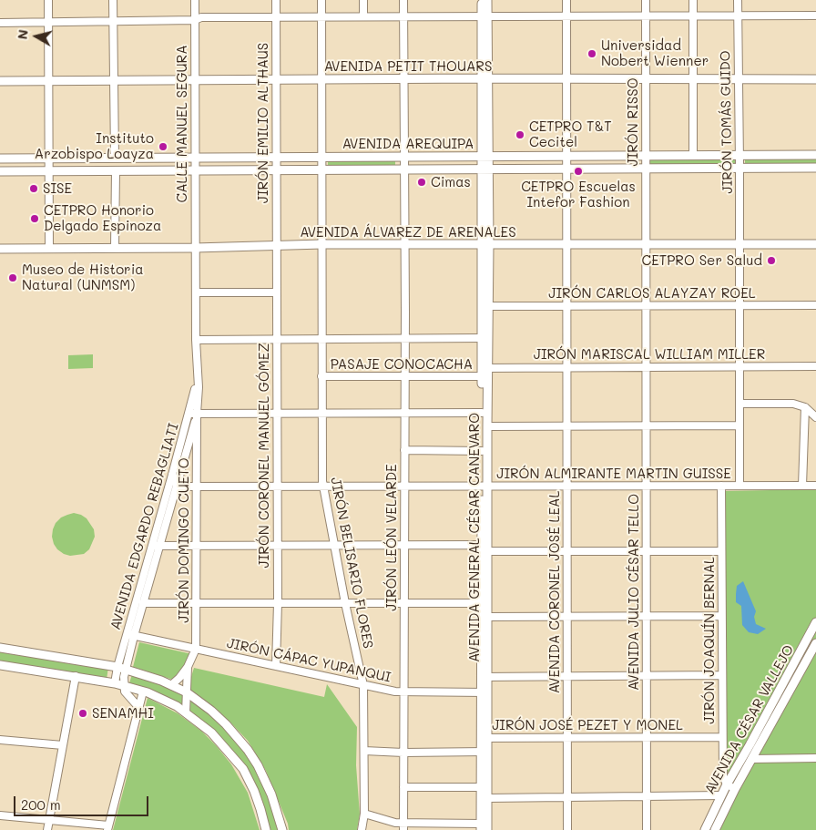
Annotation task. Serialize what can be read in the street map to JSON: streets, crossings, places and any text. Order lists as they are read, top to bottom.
{
  "streets": {
    "main road": [
      "AVENIDA PETIT THOUARS",
      "AVENIDA AREQUIPA",
      "AVENIDA ÁLVAREZ DE ARENALES",
      "AVENIDA GENERAL CÉSAR CANEVARO",
      "AVENIDA CÉSAR VALLEJO"
    ],
    "street": [
      "JIRÓN RISSO",
      "JIRÓN TOMÁS GUIDO",
      "JIRÓN EMILIO ALTHAUS",
      "CALLE MANUEL SEGURA",
      "JIRÓN CARLOS ALAYZAY ROEL",
      "JIRÓN MARISCAL WILLIAM MILLER",
      "PASAJE CONOCACHA",
      "JIRÓN CORONEL MANUEL GÓMEZ",
      "JIRÓN ALMIRANTE MARTIN GUISSE",
      "AVENIDA EDGARDO REBAGLIATI",
      "JIRÓN LEÓN VELARDE",
      "JIRÓN DOMINGO CUETO",
      "JIRÓN BELISARIO FLORES",
      "AVENIDA CORONEL JOSÉ LEAL",
      "AVENIDA JULIO CÉSAR TELLO",
      "JIRÓN JOAQUÍN BERNAL",
      "JIRÓN CÁPAC YUPANQUI",
      "JIRÓN JOSÉ PEZET Y MONEL"
    ]
  },
  "crossings": [
    ["AVENIDA PETIT THOUARS", "JIRÓN RISSO"],
    ["AVENIDA PETIT THOUARS", "JIRÓN TOMÁS GUIDO"],
    ["AVENIDA PETIT THOUARS", "JIRÓN EMILIO ALTHAUS"],
    ["AVENIDA PETIT THOUARS", "CALLE MANUEL SEGURA"],
    ["AVENIDA PETIT THOUARS", "JIRÓN LEÓN VELARDE"],
    ["AVENIDA PETIT THOUARS", "JIRÓN BELISARIO FLORES"],
    ["AVENIDA PETIT THOUARS", "AVENIDA CORONEL JOSÉ LEAL"],
    ["JIRÓN RISSO", "AVENIDA AREQUIPA"],
    ["JIRÓN RISSO", "AVENIDA ÁLVAREZ DE ARENALES"],
    ["JIRÓN RISSO", "AVENIDA JULIO CÉSAR TELLO"],
    ["JIRÓN TOMÁS GUIDO", "AVENIDA AREQUIPA"],
    ["JIRÓN TOMÁS GUIDO", "AVENIDA ÁLVAREZ DE ARENALES"],
    ["JIRÓN EMILIO ALTHAUS", "AVENIDA AREQUIPA"],
    ["JIRÓN EMILIO ALTHAUS", "AVENIDA ÁLVAREZ DE ARENALES"],
    ["JIRÓN EMILIO ALTHAUS", "JIRÓN CORONEL MANUEL GÓMEZ"],
    ["CALLE MANUEL SEGURA", "AVENIDA AREQUIPA"],
    ["CALLE MANUEL SEGURA", "AVENIDA ÁLVAREZ DE ARENALES"],
    ["CALLE MANUEL SEGURA", "JIRÓN DOMINGO CUETO"],
    ["AVENIDA AREQUIPA", "JIRÓN LEÓN VELARDE"],
    ["AVENIDA AREQUIPA", "JIRÓN BELISARIO FLORES"],
    ["AVENIDA AREQUIPA", "AVENIDA CORONEL JOSÉ LEAL"],
    ["AVENIDA ÁLVAREZ DE ARENALES", "JIRÓN CORONEL MANUEL GÓMEZ"],
    ["AVENIDA ÁLVAREZ DE ARENALES", "JIRÓN LEÓN VELARDE"],
    ["AVENIDA ÁLVAREZ DE ARENALES", "AVENIDA GENERAL CÉSAR CANEVARO"],
    ["AVENIDA ÁLVAREZ DE ARENALES", "JIRÓN DOMINGO CUETO"],
    ["AVENIDA ÁLVAREZ DE ARENALES", "JIRÓN BELISARIO FLORES"],
    ["AVENIDA ÁLVAREZ DE ARENALES", "AVENIDA CORONEL JOSÉ LEAL"],
    ["AVENIDA ÁLVAREZ DE ARENALES", "AVENIDA JULIO CÉSAR TELLO"],
    ["JIRÓN CARLOS ALAYZAY ROEL", "AVENIDA GENERAL CÉSAR CANEVARO"],
    ["JIRÓN CARLOS ALAYZAY ROEL", "AVENIDA CORONEL JOSÉ LEAL"],
    ["JIRÓN CARLOS ALAYZAY ROEL", "AVENIDA JULIO CÉSAR TELLO"],
    ["JIRÓN MARISCAL WILLIAM MILLER", "PASAJE CONOCACHA"],
    ["JIRÓN MARISCAL WILLIAM MILLER", "AVENIDA GENERAL CÉSAR CANEVARO"],
    ["JIRÓN MARISCAL WILLIAM MILLER", "AVENIDA CORONEL JOSÉ LEAL"],
    ["JIRÓN MARISCAL WILLIAM MILLER", "AVENIDA JULIO CÉSAR TELLO"],
    ["PASAJE CONOCACHA", "JIRÓN LEÓN VELARDE"],
    ["PASAJE CONOCACHA", "AVENIDA GENERAL CÉSAR CANEVARO"],
    ["PASAJE CONOCACHA", "JIRÓN BELISARIO FLORES"],
    ["JIRÓN CORONEL MANUEL GÓMEZ", "JIRÓN ALMIRANTE MARTIN GUISSE"],
    ["JIRÓN CORONEL MANUEL GÓMEZ", "JIRÓN CÁPAC YUPANQUI"],
    ["JIRÓN ALMIRANTE MARTIN GUISSE", "AVENIDA EDGARDO REBAGLIATI"],
    ["JIRÓN ALMIRANTE MARTIN GUISSE", "JIRÓN LEÓN VELARDE"],
    ["JIRÓN ALMIRANTE MARTIN GUISSE", "AVENIDA GENERAL CÉSAR CANEVARO"],
    ["JIRÓN ALMIRANTE MARTIN GUISSE", "JIRÓN DOMINGO CUETO"],
    ["JIRÓN ALMIRANTE MARTIN GUISSE", "JIRÓN BELISARIO FLORES"],
    ["JIRÓN ALMIRANTE MARTIN GUISSE", "AVENIDA CORONEL JOSÉ LEAL"],
    ["JIRÓN ALMIRANTE MARTIN GUISSE", "AVENIDA JULIO CÉSAR TELLO"],
    ["JIRÓN ALMIRANTE MARTIN GUISSE", "JIRÓN JOAQUÍN BERNAL"],
    ["AVENIDA EDGARDO REBAGLIATI", "JIRÓN DOMINGO CUETO"],
    ["AVENIDA EDGARDO REBAGLIATI", "JIRÓN CÁPAC YUPANQUI"],
    ["JIRÓN LEÓN VELARDE", "JIRÓN CÁPAC YUPANQUI"],
    ["AVENIDA GENERAL CÉSAR CANEVARO", "JIRÓN CÁPAC YUPANQUI"],
    ["AVENIDA GENERAL CÉSAR CANEVARO", "JIRÓN JOSÉ PEZET Y MONEL"],
    ["JIRÓN DOMINGO CUETO", "JIRÓN CÁPAC YUPANQUI"],
    ["JIRÓN BELISARIO FLORES", "JIRÓN CÁPAC YUPANQUI"],
    ["AVENIDA CORONEL JOSÉ LEAL", "JIRÓN JOSÉ PEZET Y MONEL"],
    ["AVENIDA JULIO CÉSAR TELLO", "JIRÓN JOSÉ PEZET Y MONEL"],
    ["JIRÓN JOAQUÍN BERNAL", "AVENIDA CÉSAR VALLEJO"],
    ["JIRÓN JOAQUÍN BERNAL", "JIRÓN JOSÉ PEZET Y MONEL"]
  ],
  "places": [
    "Universidad Nobert Wienner",
    "CETPRO T&T Cecitel",
    "Instituto Arzobispo Loayza",
    "CETPRO Escuelas Intefor Fashion",
    "Cimas",
    "SISE",
    "CETPRO Honorio Delgado Espinoza",
    "CETPRO Ser Salud",
    "Museo de Historia Natural (UNMSM)",
    "SENAMHI"
  ],
  "scale_bar": "200 m",
  "north": "left"
}
